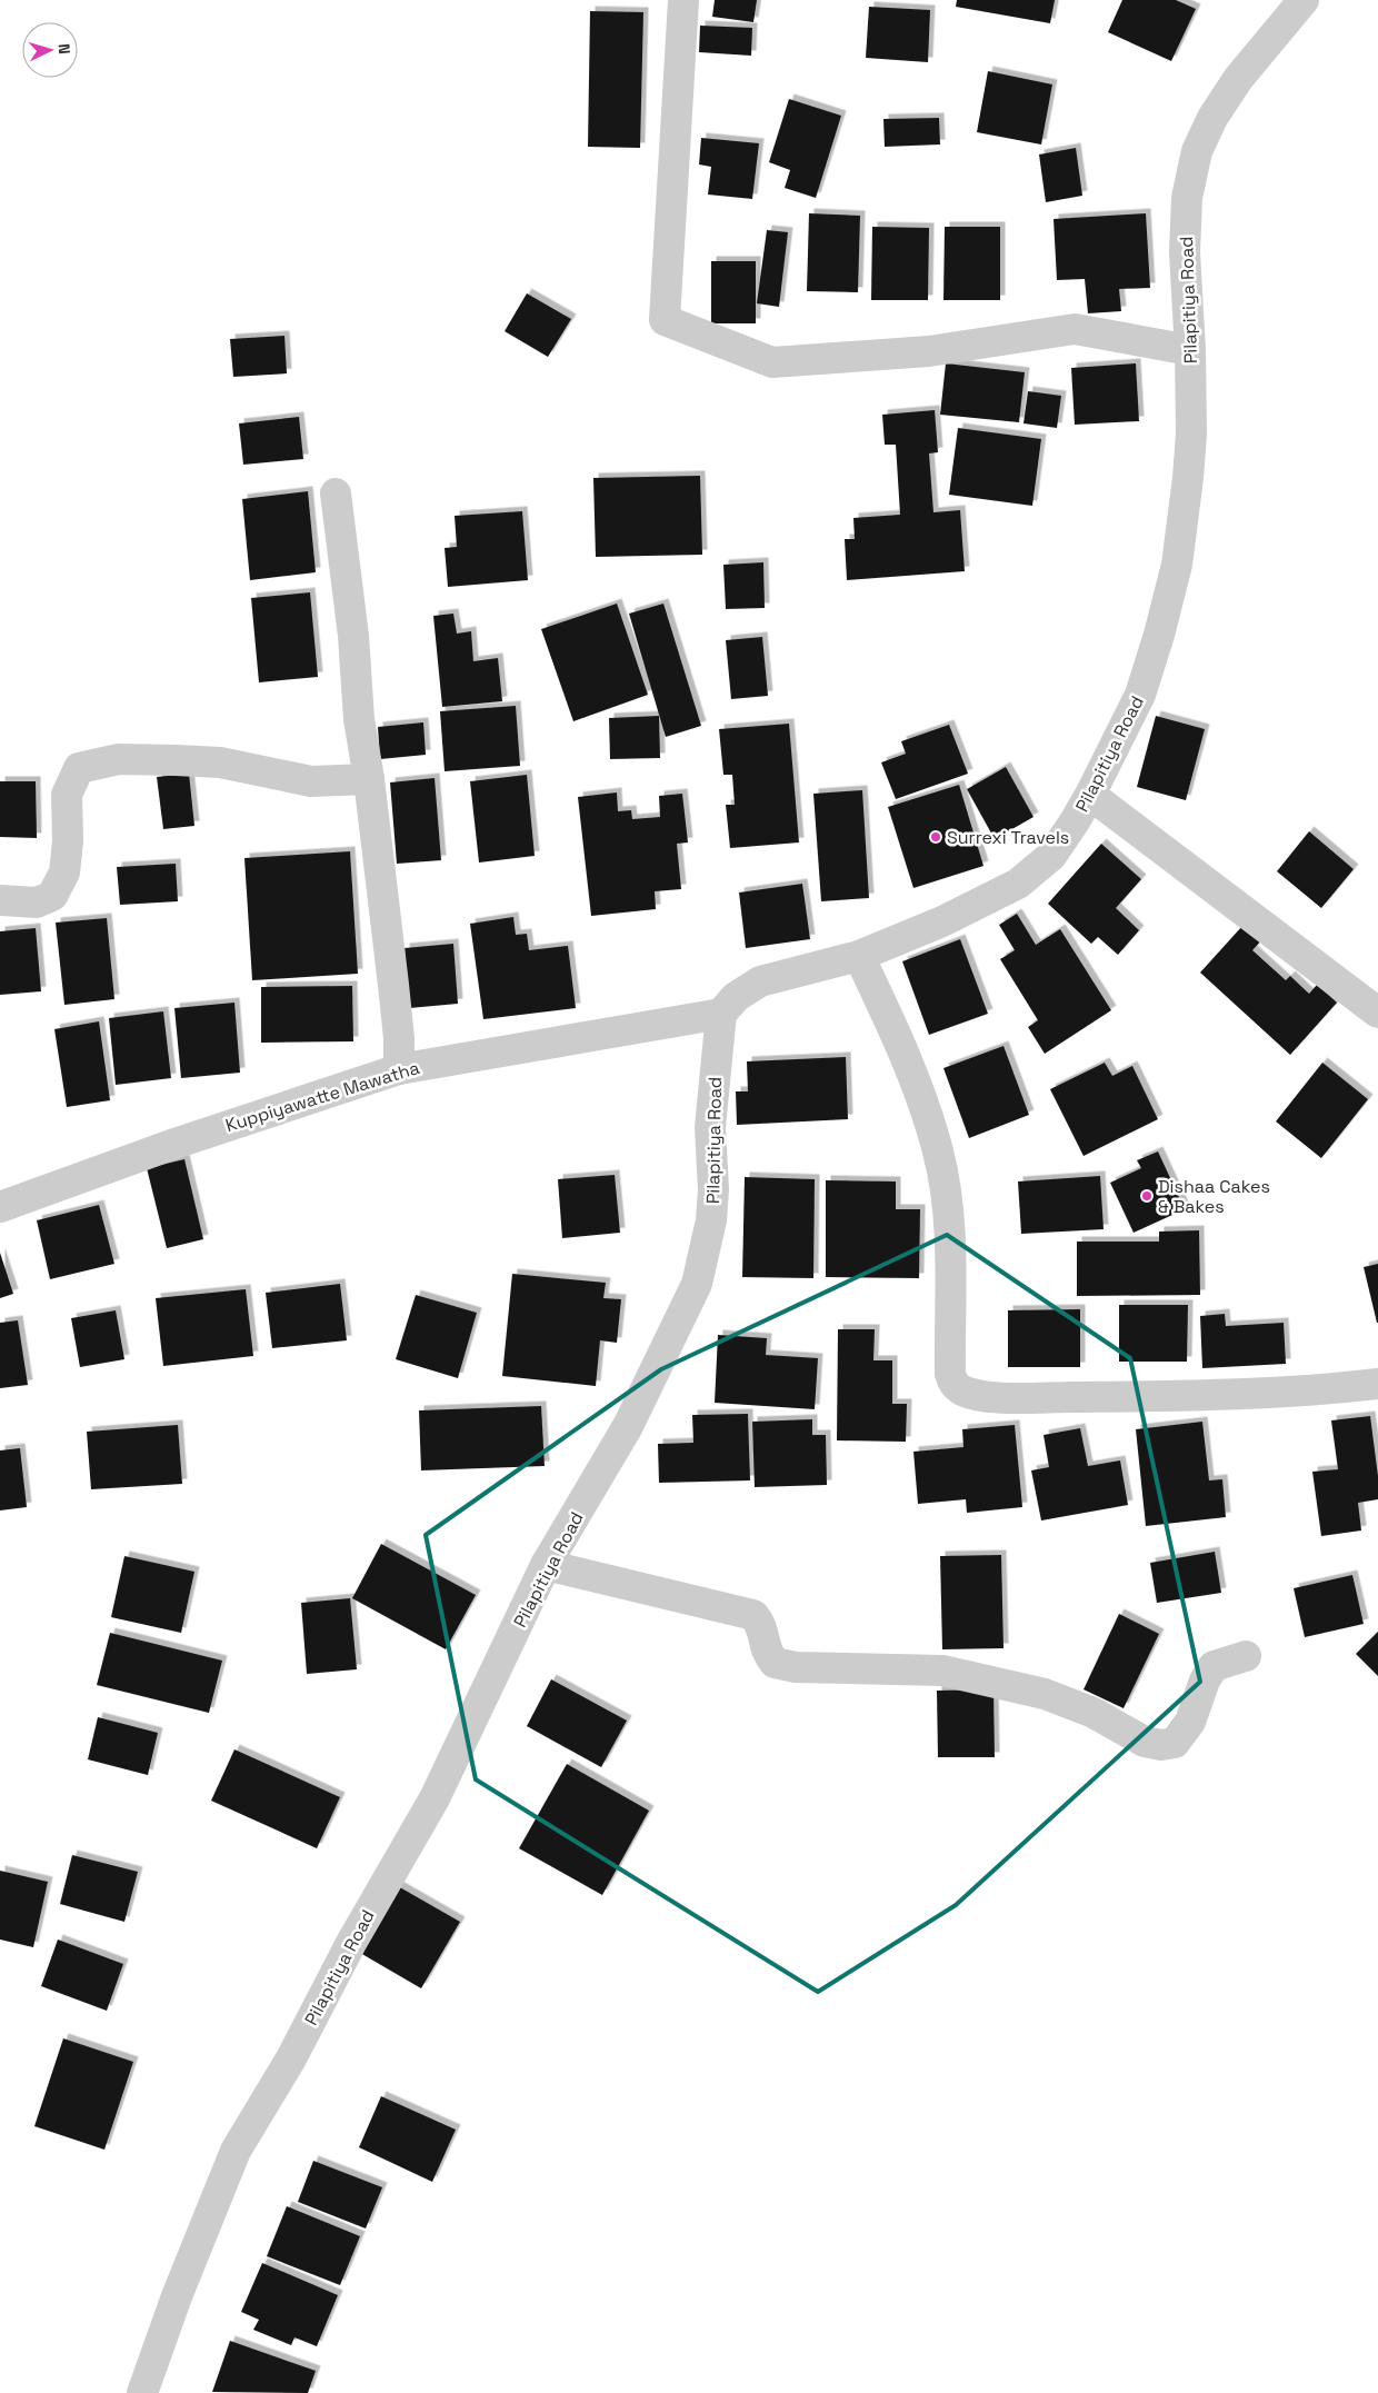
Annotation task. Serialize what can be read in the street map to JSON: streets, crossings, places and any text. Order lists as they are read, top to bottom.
{
  "streets": {
    "street": ["Pilapitiya Road", "Kuppiyawatte Mawatha"]
  },
  "crossings": [
    ["Pilapitiya Road", "Kuppiyawatte Mawatha"]
  ],
  "places": ["Surrexi Travels", "Dishaa Cakes & Bakes"],
  "north": "right"
}
